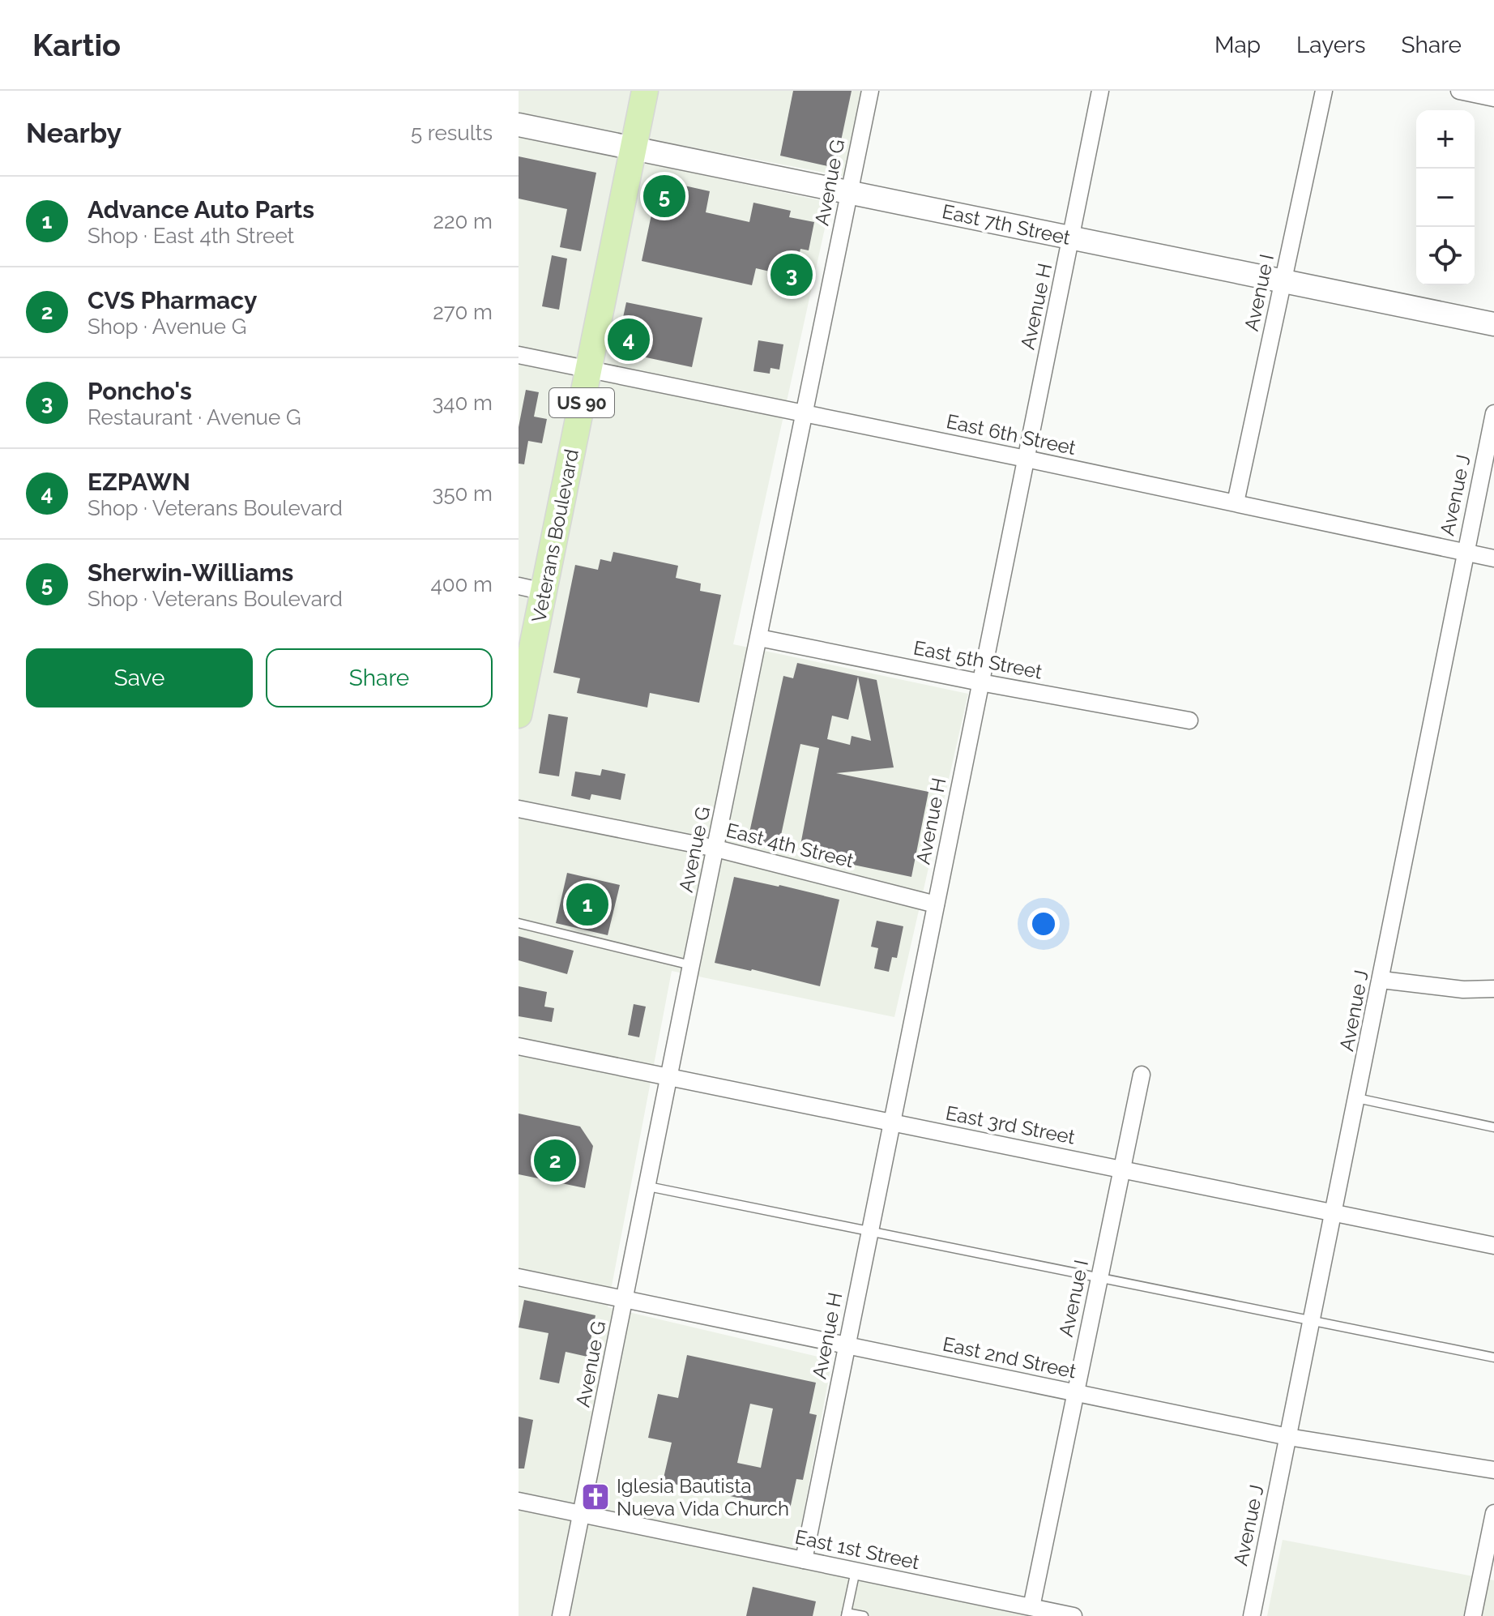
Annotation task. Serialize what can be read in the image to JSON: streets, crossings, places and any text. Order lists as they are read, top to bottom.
{
  "streets": {
    "main road": ["US 90", "Veterans Boulevard"],
    "street": [
      "Avenue G",
      "East 7th Street",
      "Avenue I",
      "Avenue H",
      "East 6th Street",
      "Avenue J",
      "East 5th Street",
      "East 4th Street",
      "East 3rd Street",
      "East 2nd Street",
      "East 1st Street"
    ]
  },
  "crossings": [
    ["Avenue G", "East 7th Street"],
    ["Avenue G", "East 6th Street"],
    ["Avenue G", "East 5th Street"],
    ["Avenue G", "East 4th Street"],
    ["Avenue G", "East 3rd Street"],
    ["Avenue G", "East 2nd Street"],
    ["Avenue G", "East 1st Street"],
    ["East 7th Street", "Avenue I"],
    ["East 7th Street", "Avenue H"],
    ["East 7th Street", "Veterans Boulevard"],
    ["Avenue I", "East 6th Street"],
    ["Avenue I", "East 3rd Street"],
    ["Avenue I", "East 2nd Street"],
    ["Avenue I", "East 1st Street"],
    ["Avenue H", "East 6th Street"],
    ["Avenue H", "East 5th Street"],
    ["Avenue H", "East 4th Street"],
    ["Avenue H", "East 3rd Street"],
    ["Avenue H", "East 2nd Street"],
    ["Avenue H", "East 1st Street"],
    ["East 6th Street", "Avenue J"],
    ["East 6th Street", "Veterans Boulevard"],
    ["Avenue J", "East 3rd Street"],
    ["Avenue J", "East 2nd Street"]
  ],
  "places": {
    "church": ["Iglesia Bautista Nueva Vida Church"]
  },
  "page": {
    "header": "Kartio",
    "nav": ["Map", "Layers", "Share"],
    "heading": ["Nearby", "5 results"],
    "map_buttons": ["+", "−"],
    "pins": [
      "5",
      "3",
      "4",
      "1",
      "2"
    ],
    "list": [
      {
        "mark": "1",
        "name": "Advance Auto Parts",
        "note": "Shop · East 4th Street",
        "value": "220 m"
      },
      {
        "mark": "2",
        "name": "CVS Pharmacy",
        "note": "Shop · Avenue G",
        "value": "270 m"
      },
      {
        "mark": "3",
        "name": "Poncho's",
        "note": "Restaurant · Avenue G",
        "value": "340 m"
      },
      {
        "mark": "4",
        "name": "EZPAWN",
        "note": "Shop · Veterans Boulevard",
        "value": "350 m"
      },
      {
        "mark": "5",
        "name": "Sherwin-Williams",
        "note": "Shop · Veterans Boulevard",
        "value": "400 m"
      }
    ],
    "buttons": ["Save", "Share"]
  }
}
